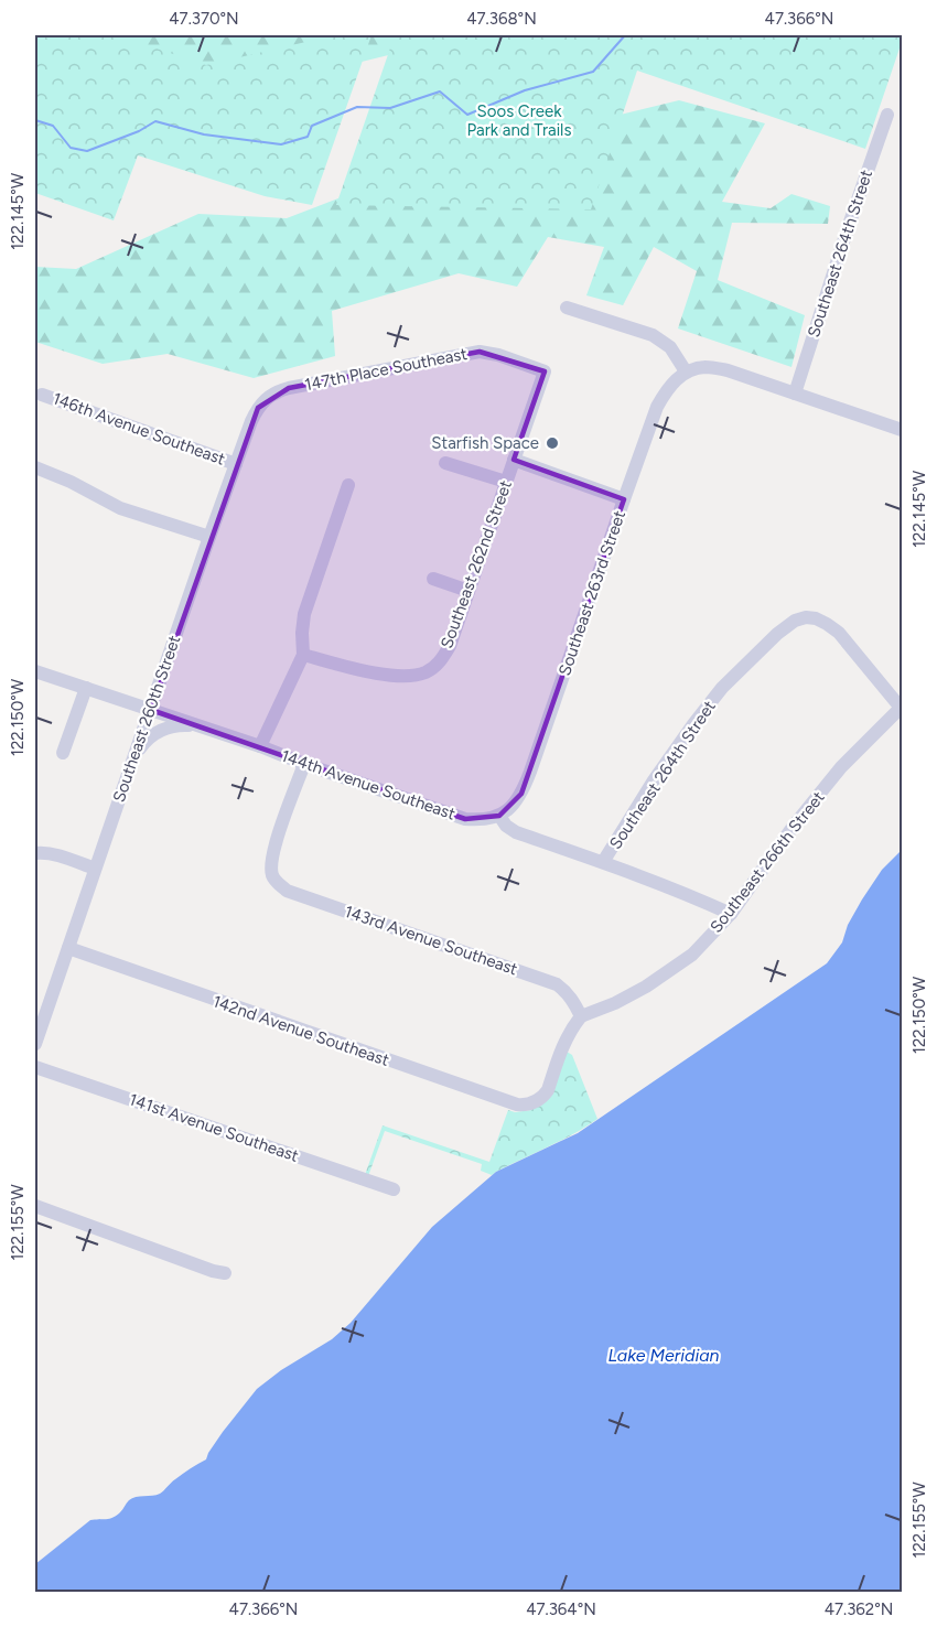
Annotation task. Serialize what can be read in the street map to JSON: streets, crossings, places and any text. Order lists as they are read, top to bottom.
{
  "streets": {
    "street": [
      "Southeast 264th Street",
      "147th Place Southeast",
      "146th Avenue Southeast",
      "Southeast 262nd Street",
      "Southeast 263rd Street",
      "Southeast 260th Street",
      "144th Avenue Southeast",
      "Southeast 266th Street",
      "143rd Avenue Southeast",
      "142nd Avenue Southeast",
      "141st Avenue Southeast"
    ]
  },
  "crossings": [
    ["Southeast 264th Street", "Southeast 266th Street"],
    ["147th Place Southeast", "Southeast 262nd Street"],
    ["147th Place Southeast", "Southeast 260th Street"],
    ["146th Avenue Southeast", "Southeast 260th Street"],
    ["Southeast 263rd Street", "144th Avenue Southeast"],
    ["Southeast 260th Street", "144th Avenue Southeast"],
    ["Southeast 260th Street", "142nd Avenue Southeast"],
    ["144th Avenue Southeast", "143rd Avenue Southeast"],
    ["Southeast 266th Street", "143rd Avenue Southeast"],
    ["Southeast 266th Street", "142nd Avenue Southeast"],
    ["143rd Avenue Southeast", "142nd Avenue Southeast"]
  ],
  "water": ["Lake Meridian"],
  "parks": ["Soos Creek Park and Trails"],
  "places": ["Starfish Space"],
  "coordinates": [
    "47.370°N",
    "47.368°N",
    "47.366°N",
    "122.145°W",
    "122.150°W",
    "122.155°W",
    "47.364°N",
    "47.362°N"
  ]
}
